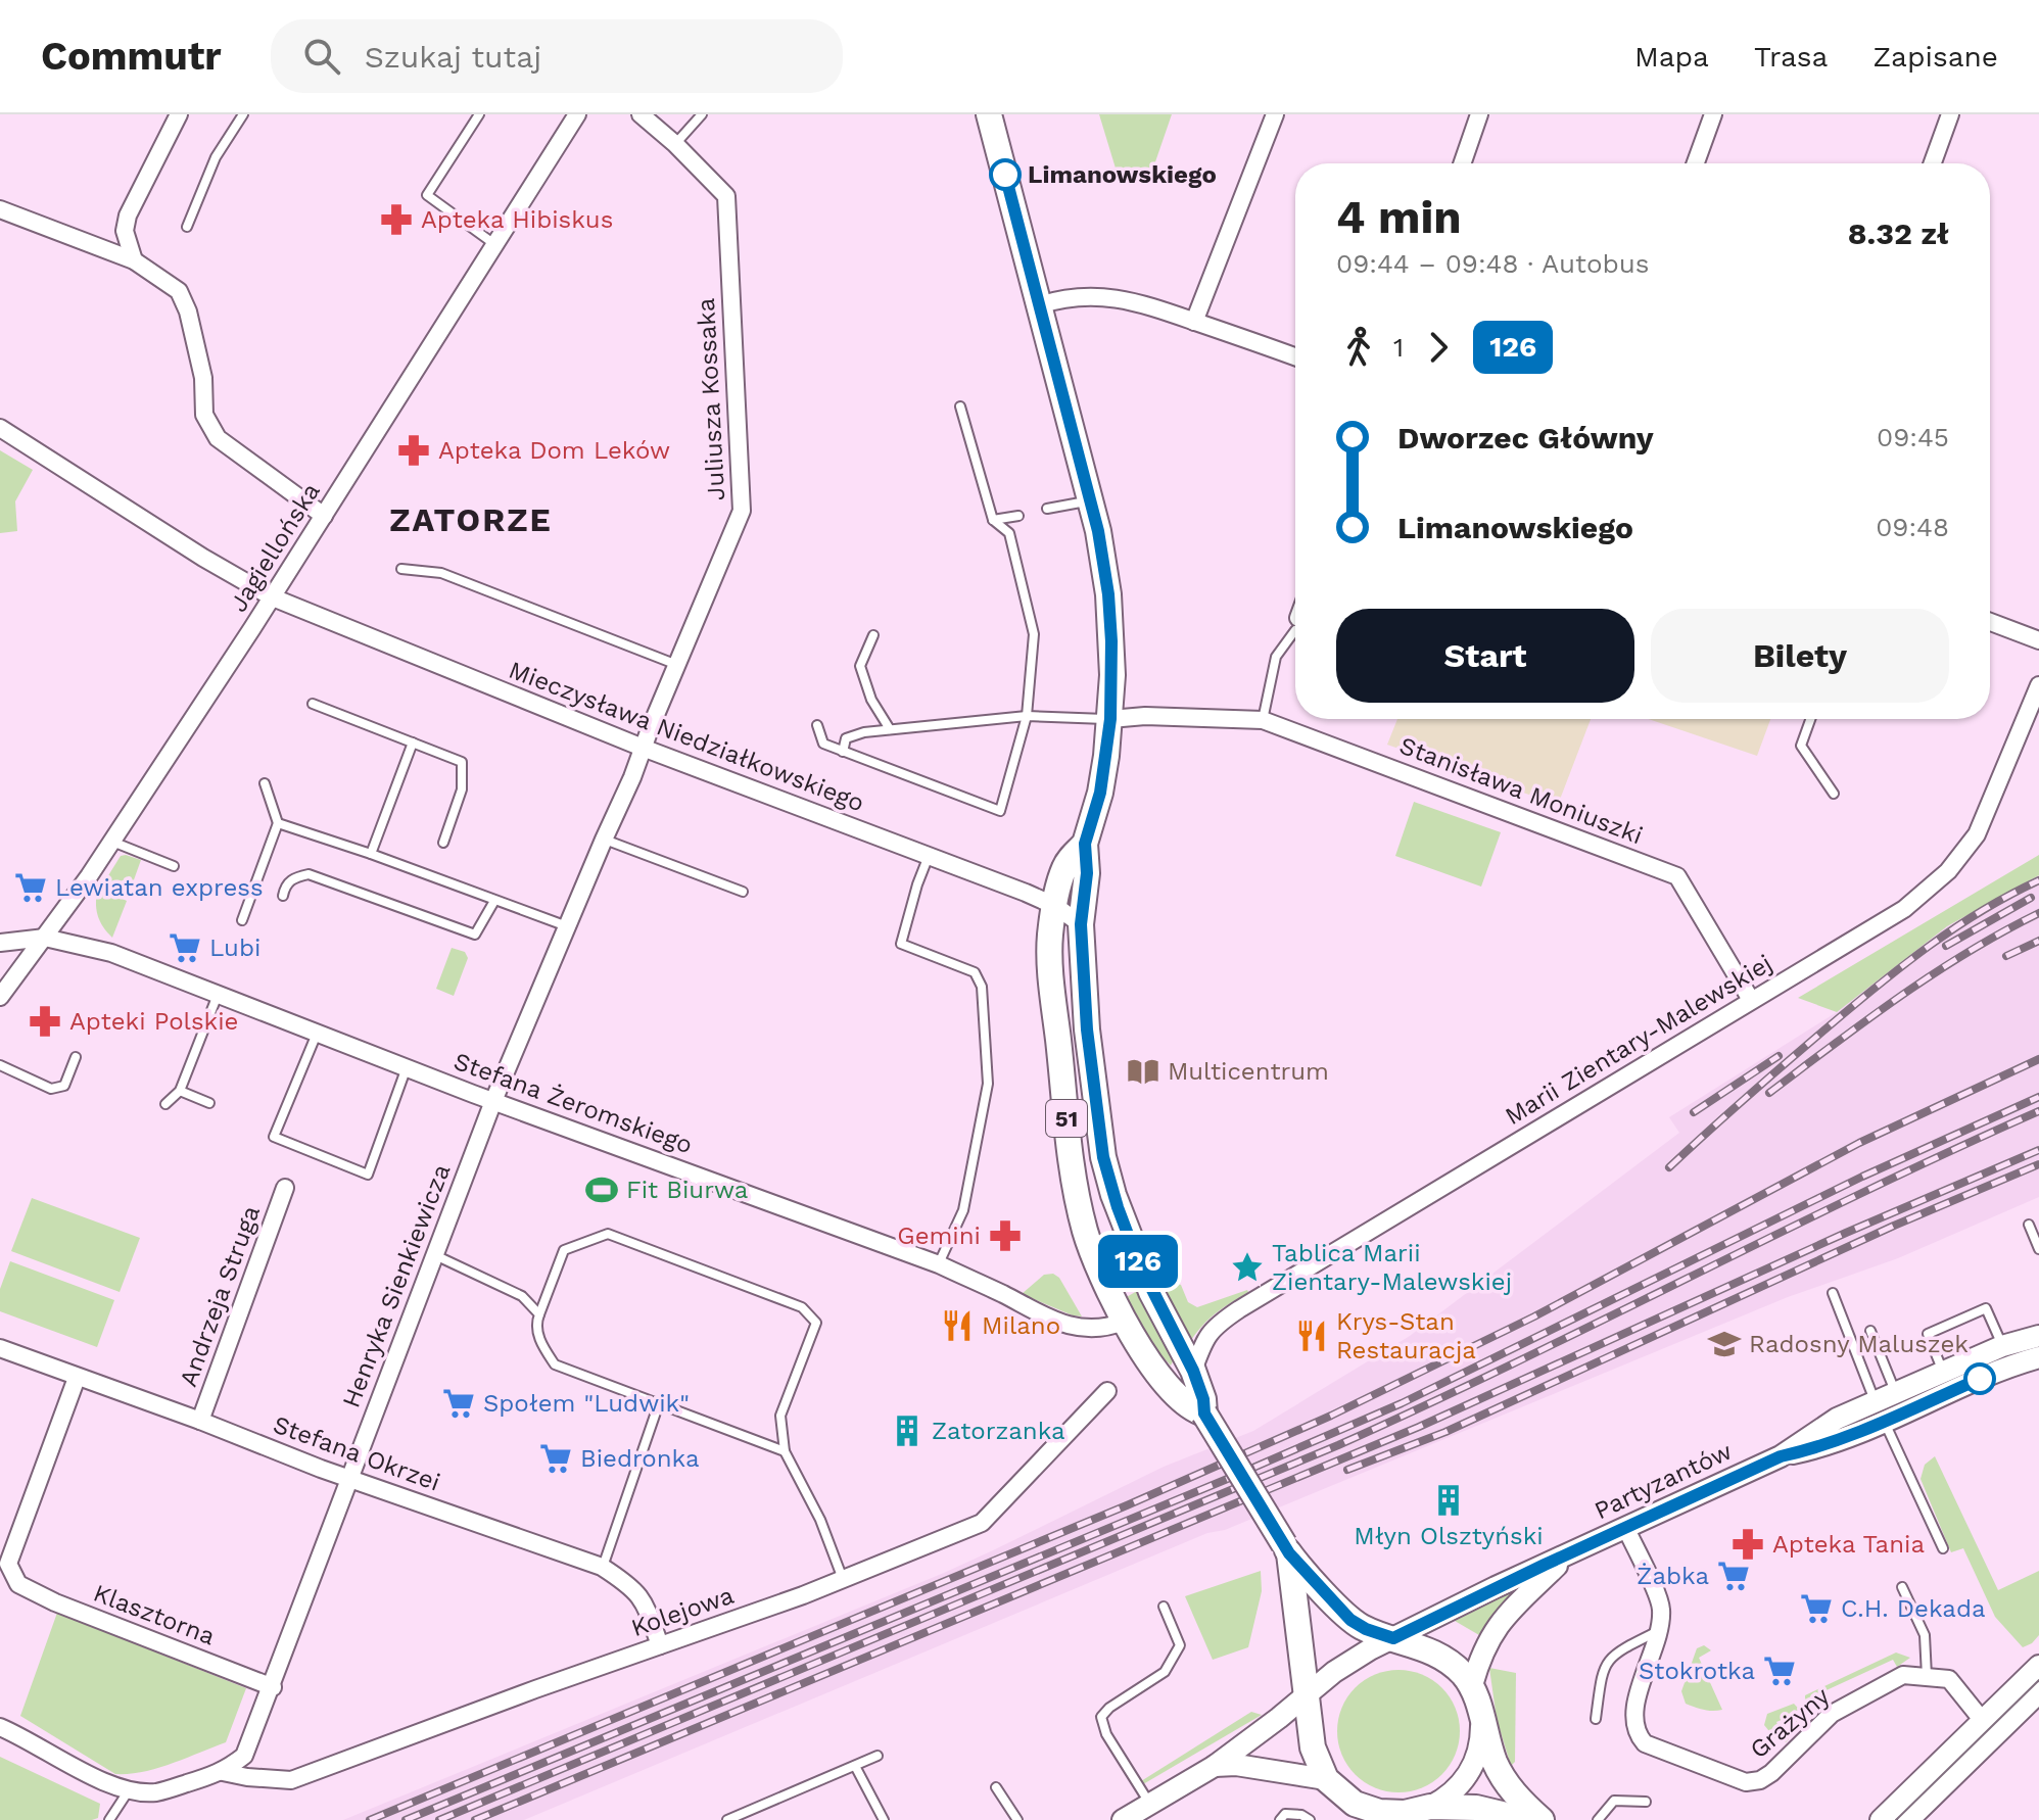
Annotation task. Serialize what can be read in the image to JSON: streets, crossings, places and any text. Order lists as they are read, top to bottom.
{
  "streets": {
    "main road": ["51"],
    "street": [
      "Juliusza Kossaka",
      "Jagiellońska",
      "Mieczysława Niedziałkowskiego",
      "Stanisława Moniuszki",
      "Marii Zientary-Malewskiej",
      "Stefana Żeromskiego",
      "Henryka Sienkiewicza",
      "Andrzeja Struga",
      "Stefana Okrzei",
      "Partyzantów",
      "Kolejowa",
      "Klasztorna",
      "Grażyny"
    ]
  },
  "crossings": [
    ["Juliusza Kossaka", "Mieczysława Niedziałkowskiego"],
    ["Juliusza Kossaka", "Henryka Sienkiewicza"],
    ["Jagiellońska", "Mieczysława Niedziałkowskiego"],
    ["Jagiellońska", "Stefana Żeromskiego"],
    ["Mieczysława Niedziałkowskiego", "51"],
    ["Mieczysława Niedziałkowskiego", "Henryka Sienkiewicza"],
    ["Stanisława Moniuszki", "Marii Zientary-Malewskiej"],
    ["Stanisława Moniuszki", "51"],
    ["Marii Zientary-Malewskiej", "51"],
    ["Stefana Żeromskiego", "51"],
    ["Stefana Żeromskiego", "Henryka Sienkiewicza"],
    ["51", "Partyzantów"],
    ["Henryka Sienkiewicza", "Stefana Okrzei"],
    ["Henryka Sienkiewicza", "Kolejowa"],
    ["Henryka Sienkiewicza", "Klasztorna"],
    ["Andrzeja Struga", "Stefana Okrzei"],
    ["Stefana Okrzei", "Kolejowa"],
    ["Partyzantów", "Grażyny"]
  ],
  "districts": ["ZATORZE"],
  "places": {
    "other": ["Limanowskiego"],
    "pharmacy": [
      "Apteka Hibiskus",
      "Apteka Dom Leków",
      "Apteki Polskie",
      "Gemini",
      "Apteka Tania"
    ],
    "supermarket": [
      "Lewiatan express",
      "Lubi",
      "Społem \"Ludwik\"",
      "Biedronka",
      "Żabka",
      "C.H. Dekada",
      "Stokrotka"
    ],
    "library": ["Multicentrum"],
    "sports": ["Fit Biurwa"],
    "place": ["Tablica Marii Zientary-Malewskiej"],
    "restaurant": ["Milano", "Krys-Stan Restauracja"],
    "school or university": ["Radosny Maluszek"],
    "building": ["Zatorzanka", "Młyn Olsztyński"]
  },
  "lines": ["bus line 126"],
  "page": {
    "header": "Commutr",
    "search": "Szukaj tutaj",
    "nav": ["Mapa", "Trasa", "Zapisane"],
    "on_map": "126",
    "heading": ["4 min", "09:44 – 09:48 · Autobus", "8.32 zł"],
    "legs": ["1", "126"],
    "list": [
      {
        "name": "Dworzec Główny",
        "value": "09:45"
      },
      {
        "name": "Limanowskiego",
        "value": "09:48"
      }
    ],
    "buttons": ["Start", "Bilety"]
  }
}
